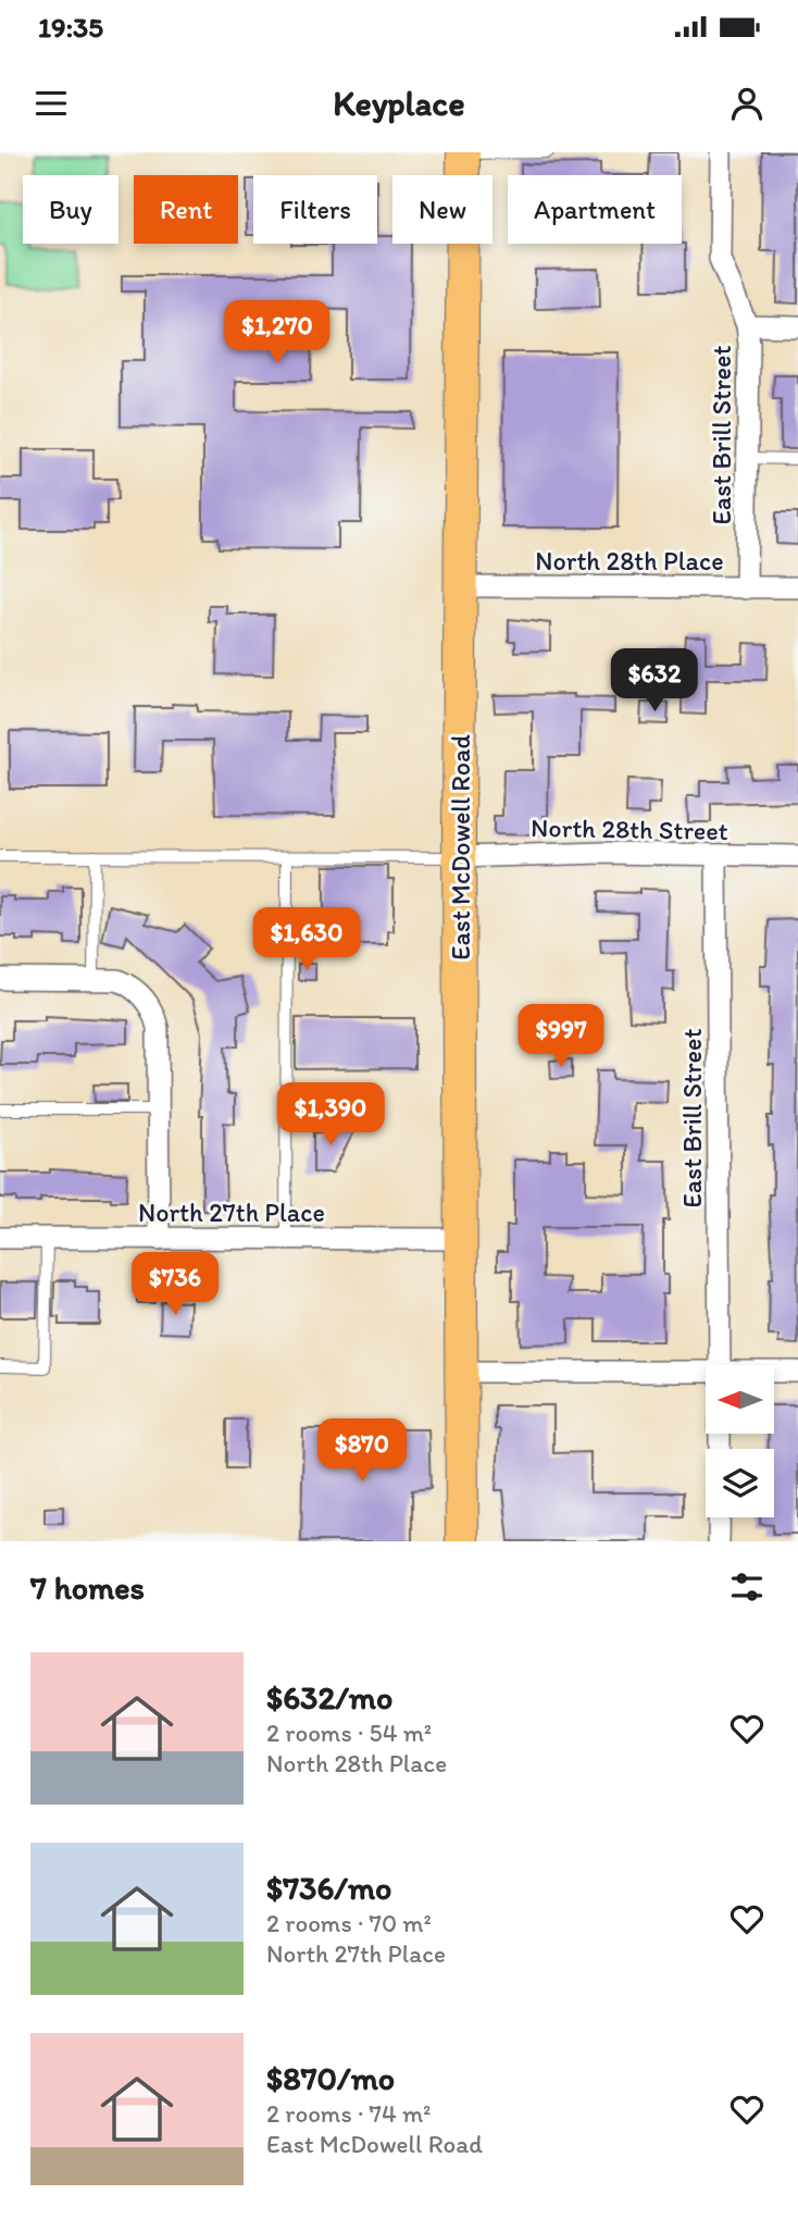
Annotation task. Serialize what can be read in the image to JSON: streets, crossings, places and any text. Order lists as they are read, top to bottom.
{
  "streets": {
    "main road": ["East McDowell Road"],
    "street": [
      "East Brill Street",
      "North 28th Place",
      "North 28th Street",
      "North 27th Place"
    ]
  },
  "crossings": [
    ["East Brill Street", "North 28th Place"],
    ["East Brill Street", "North 28th Street"],
    ["North 28th Place", "East McDowell Road"],
    ["North 28th Street", "East McDowell Road"],
    ["East McDowell Road", "North 27th Place"]
  ],
  "north": "left",
  "page": {
    "status": "19:35",
    "header": "Keyplace",
    "chip": [
      "Buy",
      "Rent",
      "Filters",
      "New",
      "Apartment"
    ],
    "price": [
      "$1,270",
      "$632",
      "$1,630",
      "$997",
      "$1,390",
      "$736",
      "$870"
    ],
    "heading": "7 homes",
    "list": [
      {
        "name": "$632/mo",
        "note": "2 rooms · 54 m² · North 28th Place"
      },
      {
        "name": "$736/mo",
        "note": "2 rooms · 70 m² · North 27th Place"
      },
      {
        "name": "$870/mo",
        "note": "2 rooms · 74 m² · East McDowell Road"
      }
    ]
  }
}
